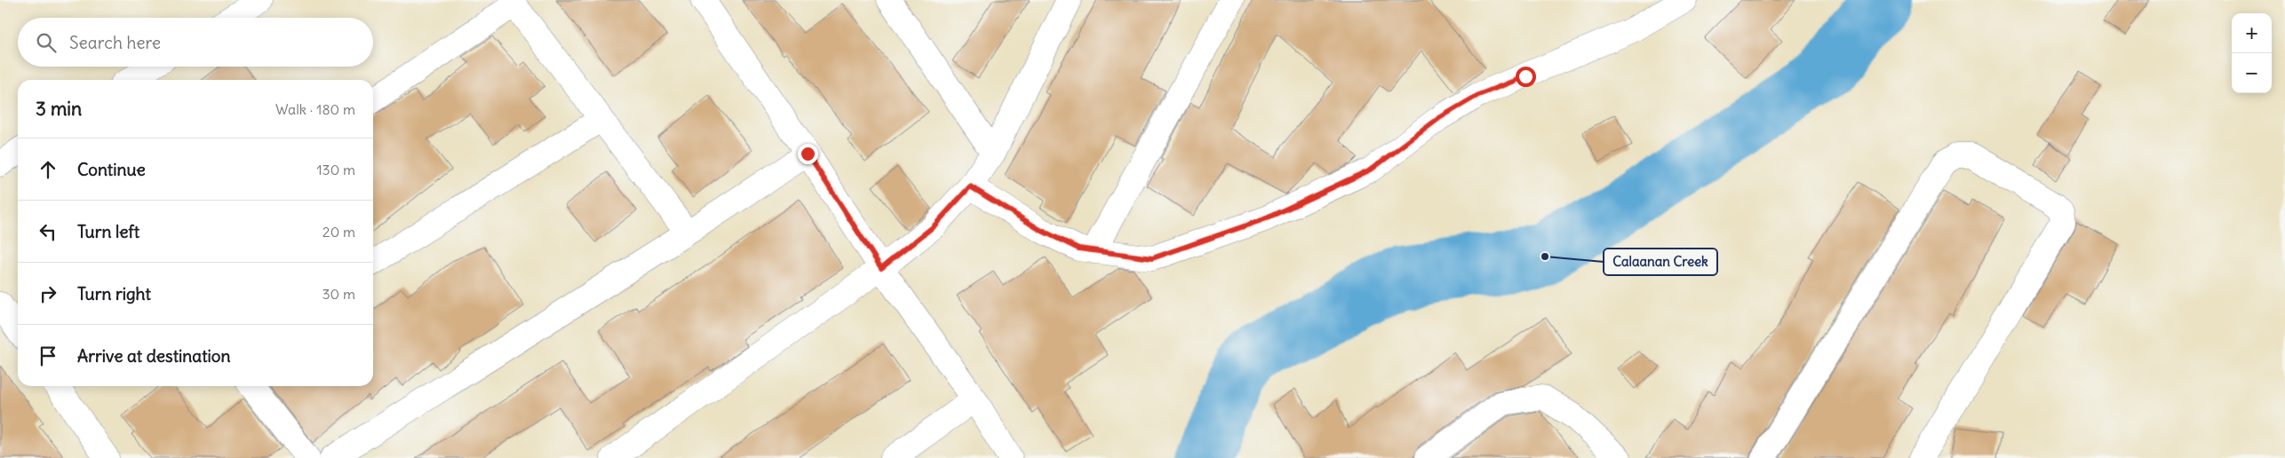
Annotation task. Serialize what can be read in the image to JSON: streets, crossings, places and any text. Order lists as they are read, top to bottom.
{
  "places": ["Calaanan Creek"],
  "page": {
    "map_buttons": ["+", "−"],
    "search": "Search here",
    "heading": ["3 min", "Walk · 180 m"],
    "list": [
      ["Continue", "130 m"],
      ["Turn left", "20 m"],
      ["Turn right", "30 m"],
      "Arrive at destination"
    ]
  }
}
